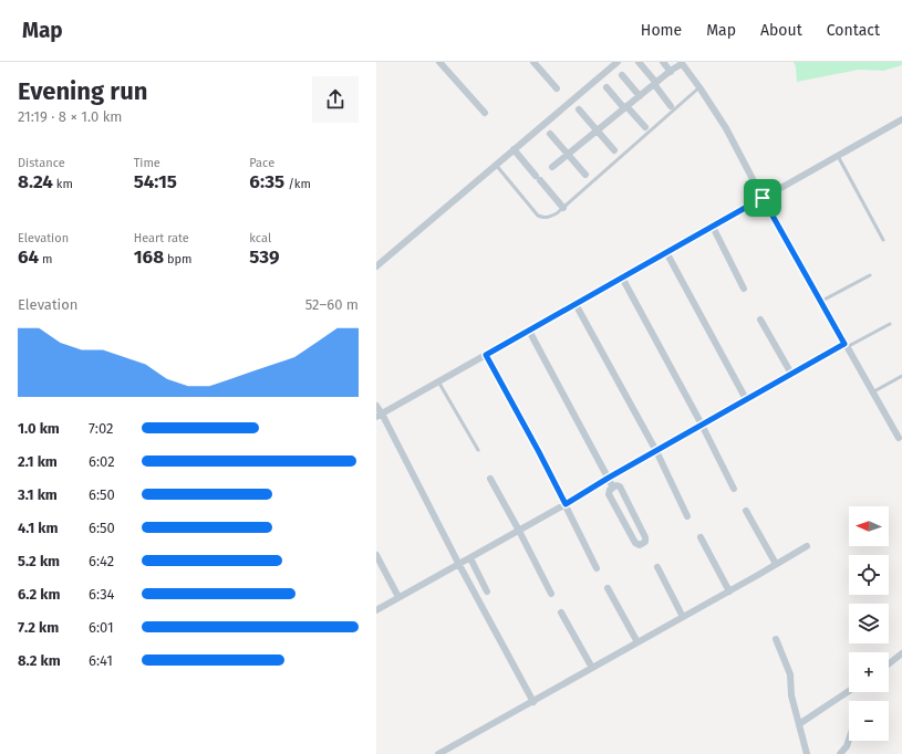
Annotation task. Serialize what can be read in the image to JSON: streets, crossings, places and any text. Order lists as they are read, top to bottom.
{
  "north": "left",
  "page": {
    "header": "Map",
    "nav": [
      "Home",
      "Map",
      "About",
      "Contact"
    ],
    "heading": ["Evening run", "21:19 · 8 × 1.0 km"],
    "stats": [
      ["Distance", "8.24 km"],
      ["Time", "54:15"],
      ["Pace", "6:35 /km"],
      ["Elevation", "64 m"],
      ["Heart rate", "168 bpm"],
      ["kcal", "539"]
    ],
    "chart": ["Elevation", "52–60 m"],
    "list": [
      {
        "name": "1.0 km",
        "note": "7:02"
      },
      {
        "name": "2.1 km",
        "note": "6:02"
      },
      {
        "name": "3.1 km",
        "note": "6:50"
      },
      {
        "name": "4.1 km",
        "note": "6:50"
      },
      {
        "name": "5.2 km",
        "note": "6:42"
      },
      {
        "name": "6.2 km",
        "note": "6:34"
      },
      {
        "name": "7.2 km",
        "note": "6:01"
      },
      {
        "name": "8.2 km",
        "note": "6:41"
      }
    ],
    "map_buttons": ["+", "−"]
  }
}
